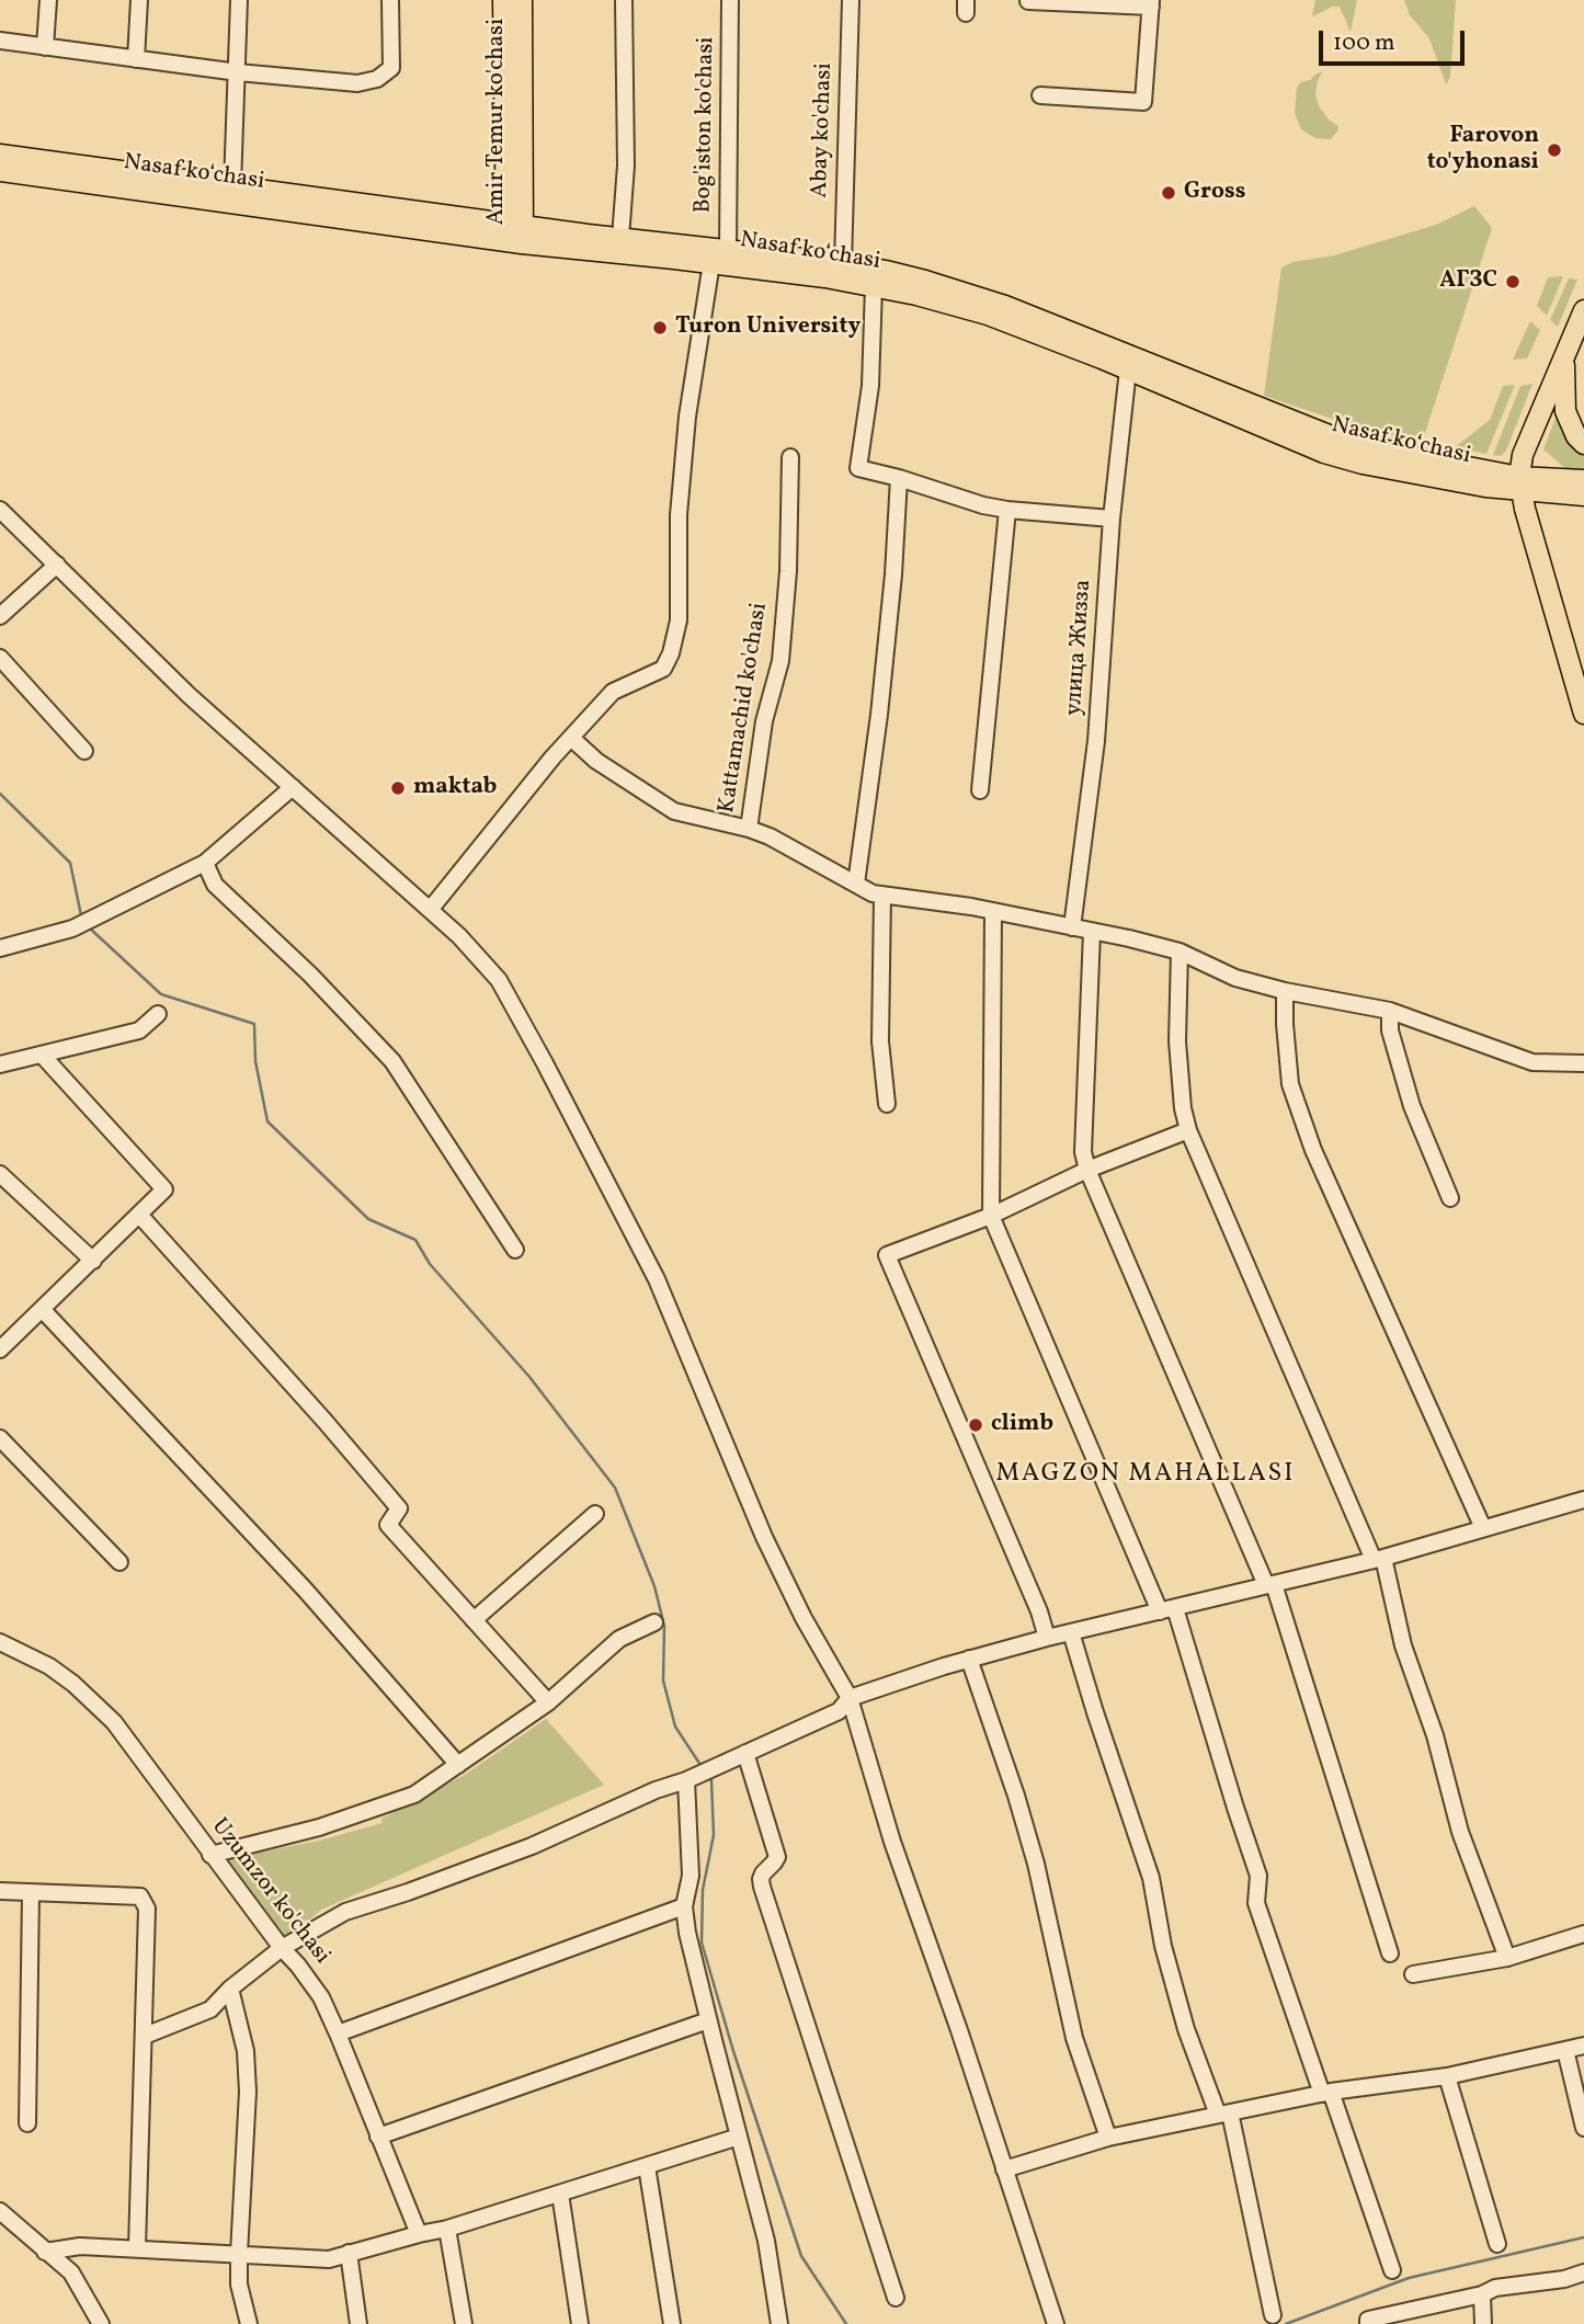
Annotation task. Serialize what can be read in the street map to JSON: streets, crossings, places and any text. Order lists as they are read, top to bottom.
{
  "streets": {
    "main road": ["Amir Temur ko'chasi", "Nasaf ko‘chasi"],
    "street": [
      "Bog'iston ko'chasi",
      "Abay ko'chasi",
      "улица Жизза",
      "Kattamachid ko'chasi",
      "Uzumzor ko'chasi"
    ]
  },
  "crossings": [
    ["Amir Temur ko'chasi", "Nasaf ko‘chasi"],
    ["Bog'iston ko'chasi", "Nasaf ko‘chasi"],
    ["Abay ko'chasi", "Nasaf ko‘chasi"],
    ["Nasaf ko‘chasi", "улица Жизза"]
  ],
  "districts": ["MAGZON MAHALLASI"],
  "places": [
    "Farovon to'yhonasi",
    "Gross",
    "АГЗС",
    "Turon University",
    "maktab",
    "climb"
  ],
  "scale_bar": "100 m"
}
